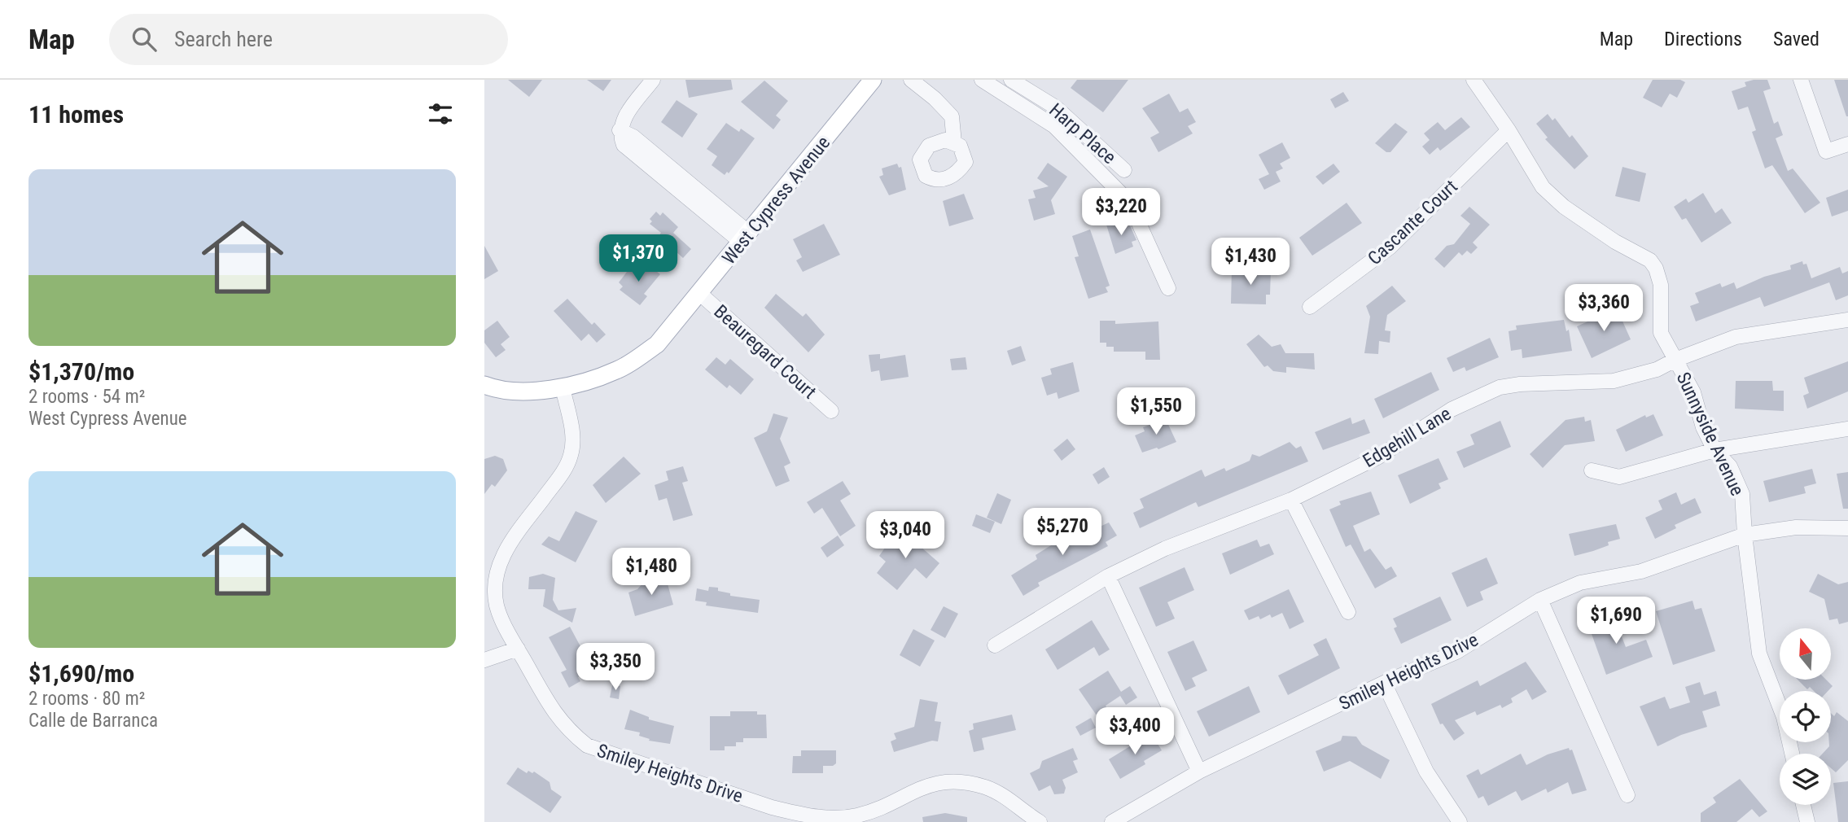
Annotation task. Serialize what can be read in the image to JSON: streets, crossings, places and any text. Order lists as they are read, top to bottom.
{
  "streets": {
    "main road": ["West Cypress Avenue"],
    "street": [
      "Harp Place",
      "Cascante Court",
      "Beauregard Court",
      "Sunnyside Avenue",
      "Edgehill Lane",
      "Smiley Heights Drive"
    ]
  },
  "crossings": [
    ["West Cypress Avenue", "Beauregard Court"],
    ["West Cypress Avenue", "Smiley Heights Drive"],
    ["Cascante Court", "Sunnyside Avenue"],
    ["Sunnyside Avenue", "Edgehill Lane"],
    ["Sunnyside Avenue", "Smiley Heights Drive"]
  ],
  "north": "top",
  "page": {
    "header": "Map",
    "search": "Search here",
    "nav": ["Map", "Directions", "Saved"],
    "heading": "11 homes",
    "list": [
      {
        "name": "$1,370/mo",
        "note": "2 rooms · 54 m² · West Cypress Avenue"
      },
      {
        "name": "$1,690/mo",
        "note": "2 rooms · 80 m² · Calle de Barranca"
      }
    ],
    "price": [
      "$3,220",
      "$1,370",
      "$1,430",
      "$3,360",
      "$1,550",
      "$5,270",
      "$3,040",
      "$1,480",
      "$1,690",
      "$3,350",
      "$3,400"
    ]
  }
}
